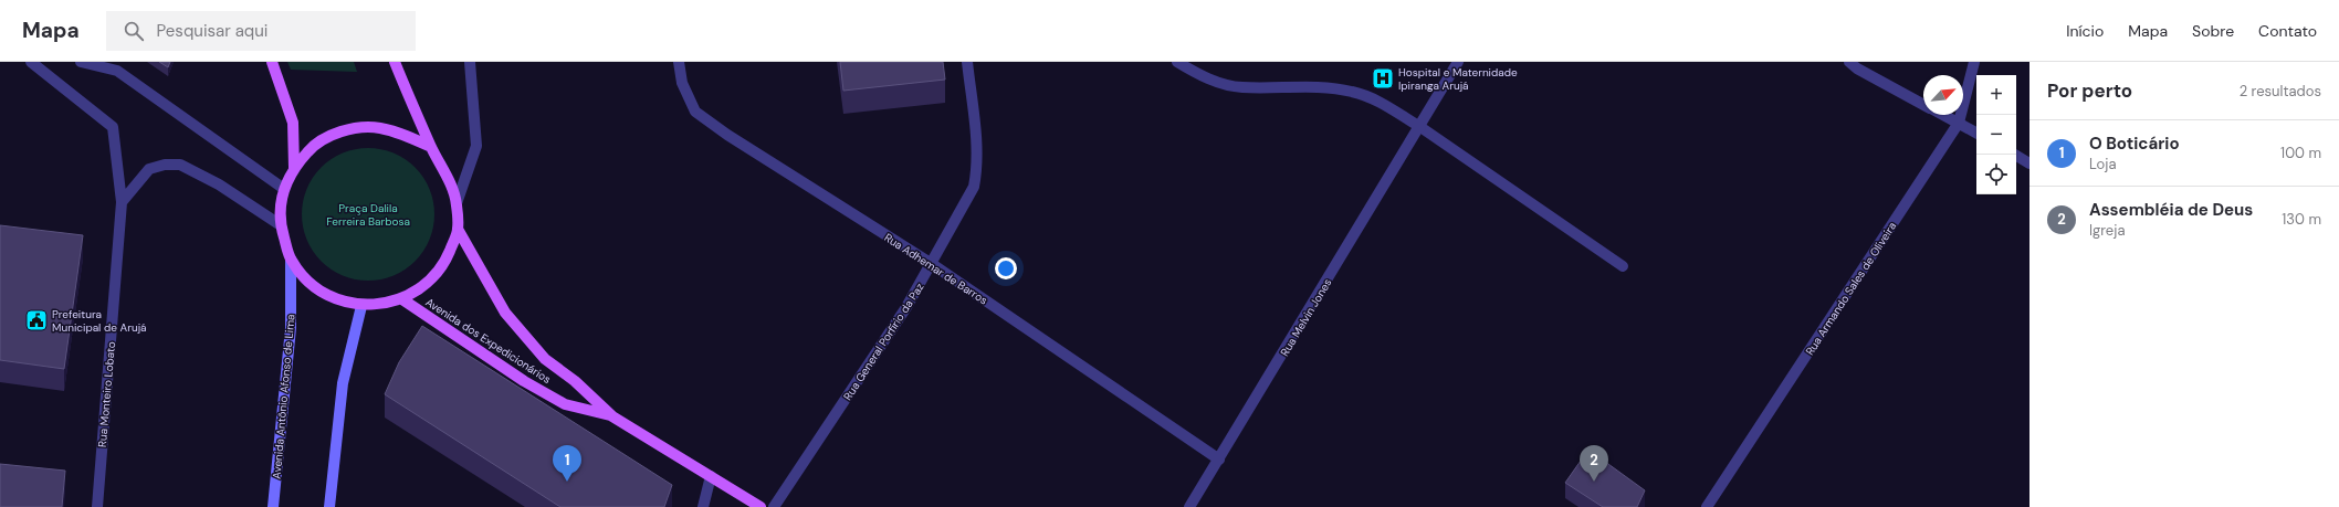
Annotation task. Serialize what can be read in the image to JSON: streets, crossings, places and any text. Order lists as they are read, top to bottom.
{
  "streets": {
    "main road": ["Avenida dos Expedicionários", "Avenida Antônio Afonso de Lima"],
    "street": [
      "Rua Adhemar de Barros",
      "Rua Armando Sales de Oliveira",
      "Rua Melvin Jones",
      "Rua General Porfírio da Paz",
      "Rua Monteiro Lobato"
    ]
  },
  "crossings": [
    ["Rua Adhemar de Barros", "Rua Melvin Jones"],
    ["Rua Adhemar de Barros", "Rua General Porfírio da Paz"]
  ],
  "parks": ["Praça Dalila Ferreira Barbosa"],
  "places": {
    "hospital": ["Hospital e Maternidade Ipiranga Arujá"],
    "public building": ["Prefeitura Municipal de Arujá"]
  },
  "north": "top right",
  "page": {
    "header": "Mapa",
    "search": "Pesquisar aqui",
    "nav": [
      "Início",
      "Mapa",
      "Sobre",
      "Contato"
    ],
    "heading": ["Por perto", "2 resultados"],
    "map_buttons": ["+", "−"],
    "list": [
      {
        "mark": "1",
        "name": "O Boticário",
        "note": "Loja",
        "value": "100 m"
      },
      {
        "mark": "2",
        "name": "Assembléia de Deus",
        "note": "Igreja",
        "value": "130 m"
      }
    ],
    "pins": ["1", "2"]
  }
}
